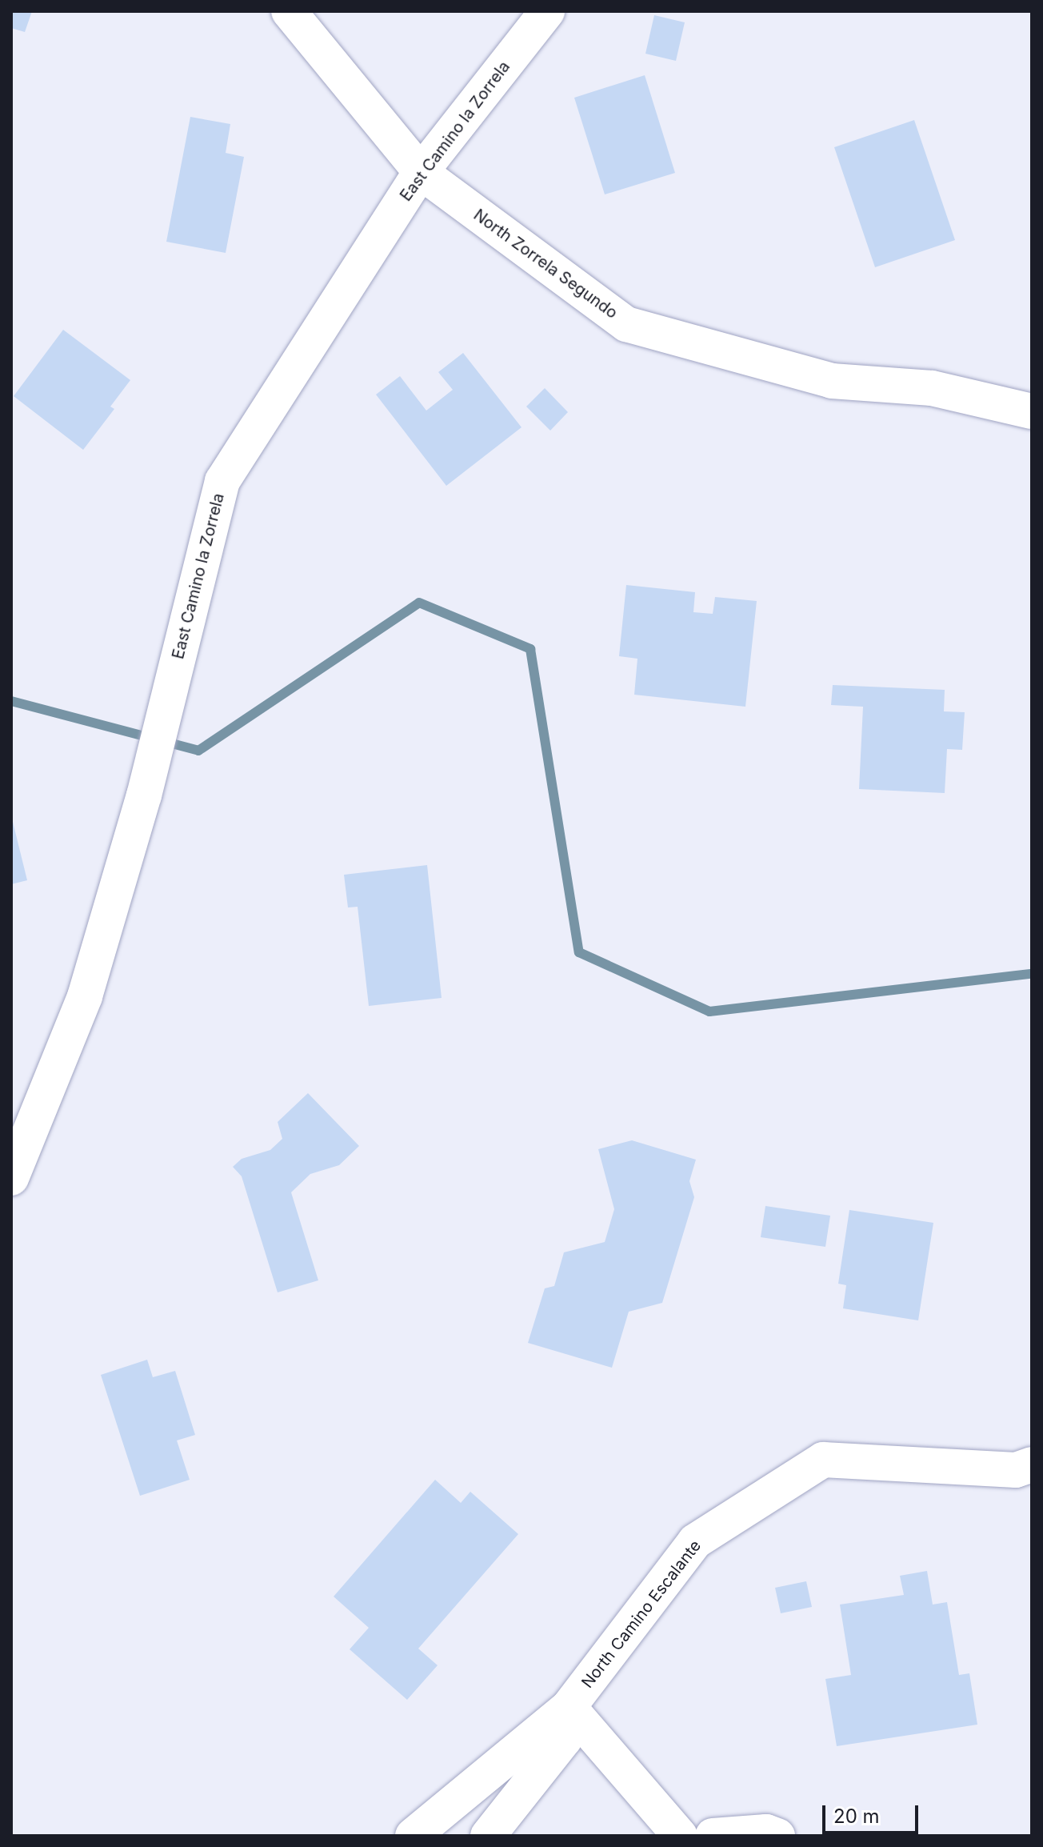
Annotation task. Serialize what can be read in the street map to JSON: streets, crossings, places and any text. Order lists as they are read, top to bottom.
{
  "streets": {
    "street": ["East Camino la Zorrela", "North Zorrela Segundo", "North Camino Escalante"]
  },
  "crossings": [
    ["East Camino la Zorrela", "North Zorrela Segundo"]
  ],
  "scale_bar": "20 m"
}
